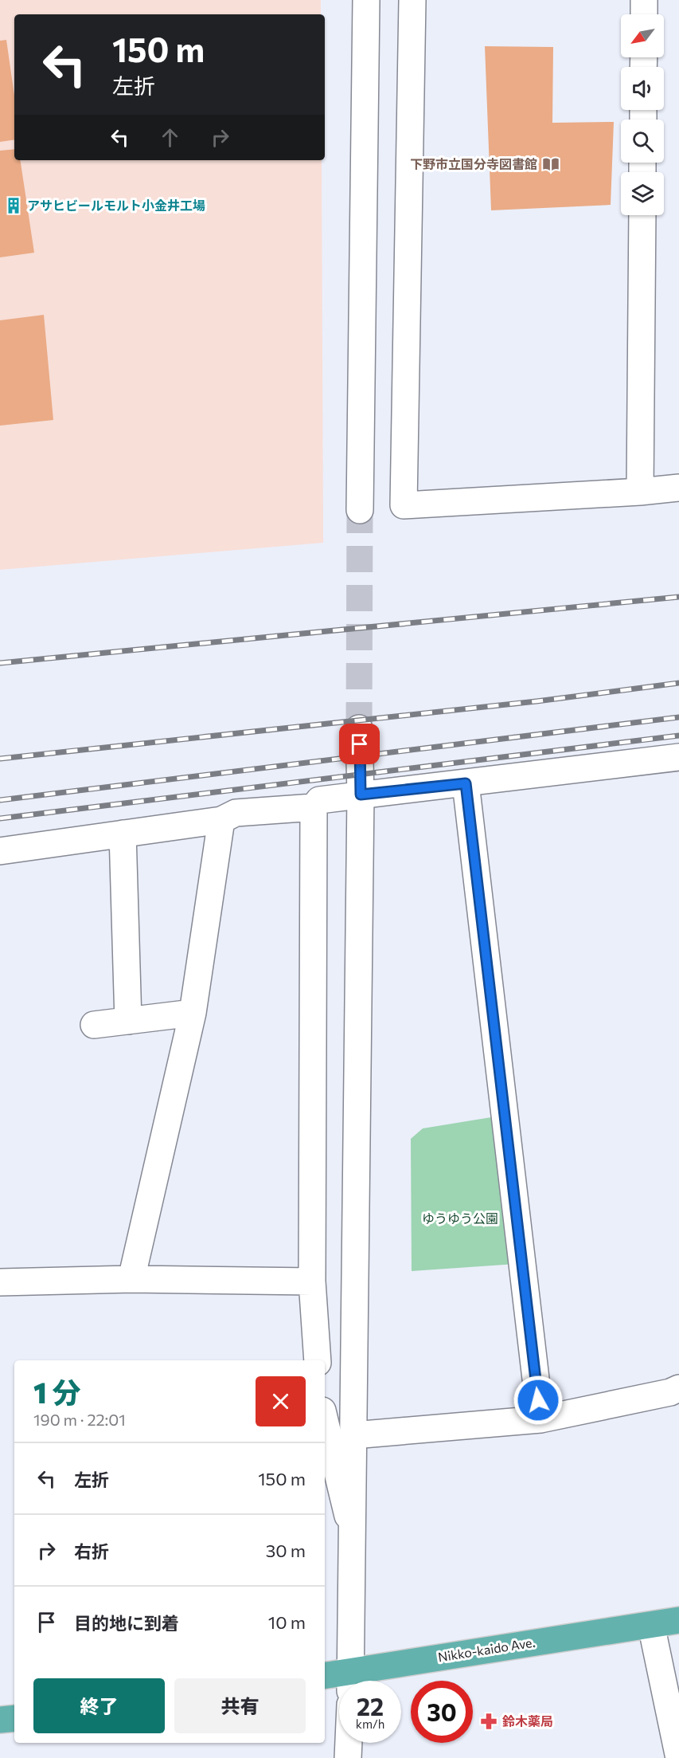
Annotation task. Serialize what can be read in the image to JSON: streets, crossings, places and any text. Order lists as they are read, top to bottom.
{
  "streets": {
    "highway": ["Nikko-kaido Ave."]
  },
  "parks": ["ゆうゆう公園"],
  "places": {
    "library": ["下野市立国分寺図書館"],
    "building": ["アサヒビールモルト小金井工場"],
    "pharmacy": ["鈴木薬局"]
  },
  "north": "bottom left",
  "page": {
    "turn": ["150 m", "左折"],
    "heading": ["1 分", "190 m · 22:01"],
    "list": [
      {
        "name": "左折",
        "value": "150 m"
      },
      {
        "name": "右折",
        "value": "30 m"
      },
      {
        "name": "目的地に到着",
        "value": "10 m"
      }
    ],
    "buttons": ["終了", "共有"],
    "speed": "22 km/h",
    "limit": "30"
  }
}
